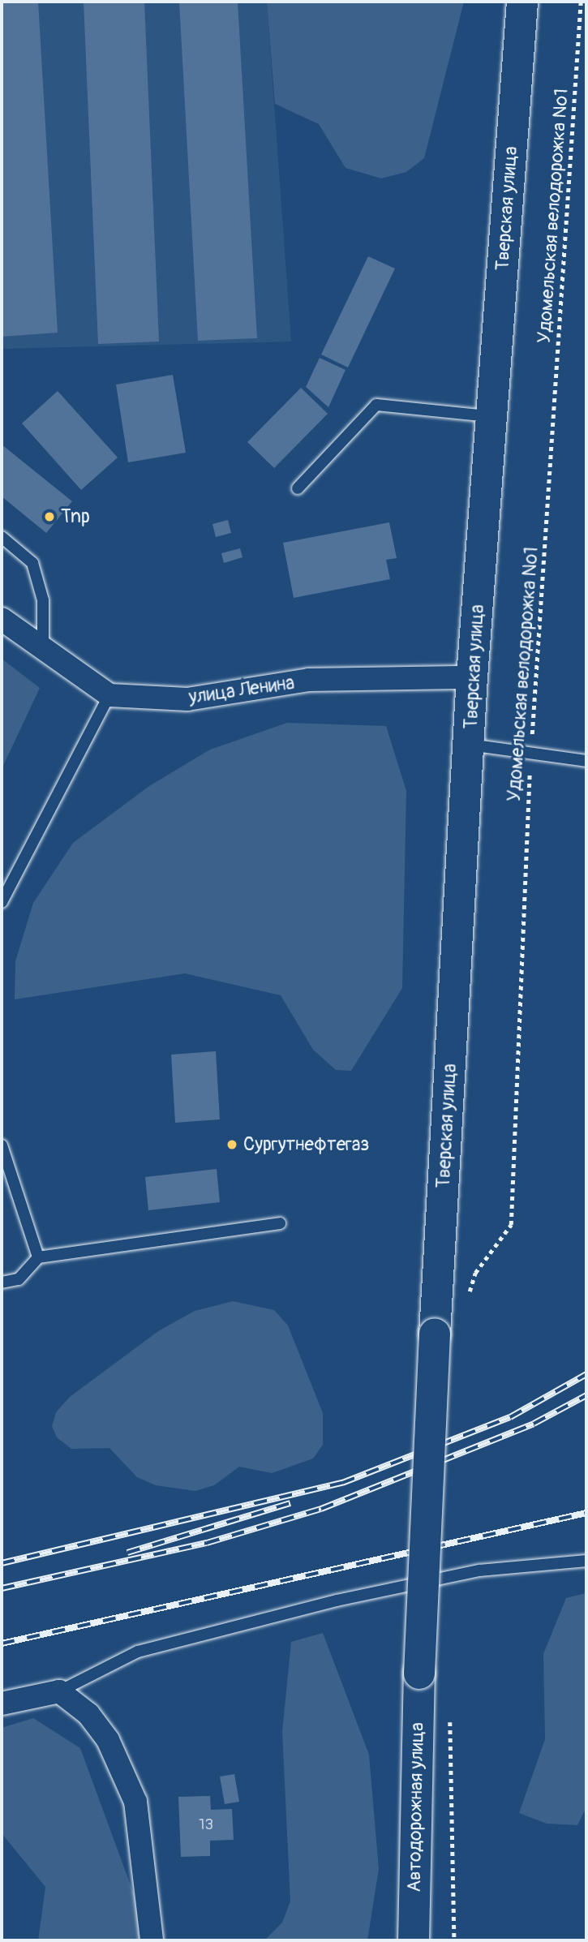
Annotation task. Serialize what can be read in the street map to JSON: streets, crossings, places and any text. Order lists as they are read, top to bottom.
{
  "streets": {
    "main road": ["Тверская улица", "Автодорожная улица"],
    "street": ["улица Ленина"],
    "path": ["Удомельская велодорожка №1"]
  },
  "crossings": [
    ["Тверская улица", "улица Ленина"],
    ["Тверская улица", "Автодорожная улица"]
  ],
  "places": ["Tnp", "Сургутнефтегаз"],
  "house_numbers": ["13"]
}
